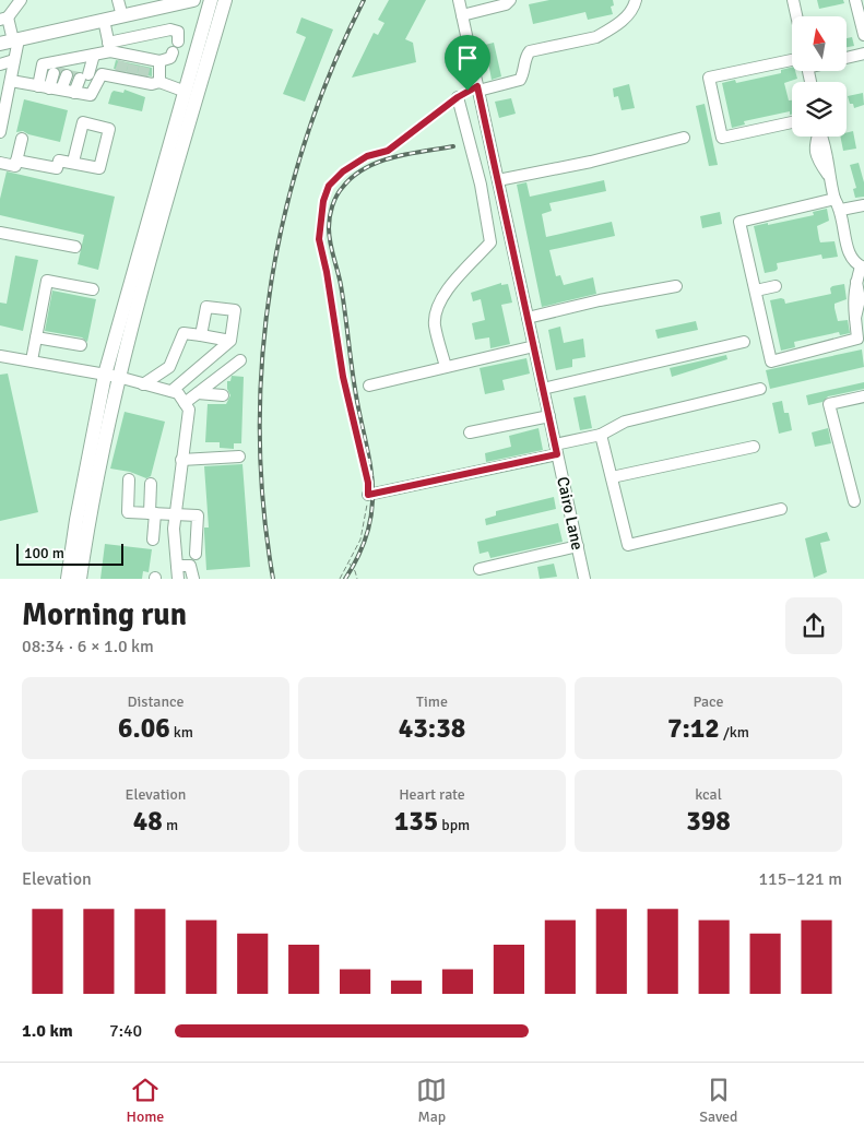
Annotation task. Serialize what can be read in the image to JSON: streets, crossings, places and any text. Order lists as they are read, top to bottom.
{
  "streets": {
    "street": ["Cairo Lane"]
  },
  "scale_bar": "100 m",
  "north": "top",
  "page": {
    "scale": "100 m",
    "heading": ["Morning run", "08:34 · 6 × 1.0 km"],
    "stats": [
      ["Distance", "6.06 km"],
      ["Time", "43:38"],
      ["Pace", "7:12 /km"],
      ["Elevation", "48 m"],
      ["Heart rate", "135 bpm"],
      ["kcal", "398"]
    ],
    "chart": ["Elevation", "115–121 m"],
    "list": [
      {
        "name": "1.0 km",
        "note": "7:40"
      }
    ],
    "tabs": ["Home", "Map", "Saved"]
  }
}
